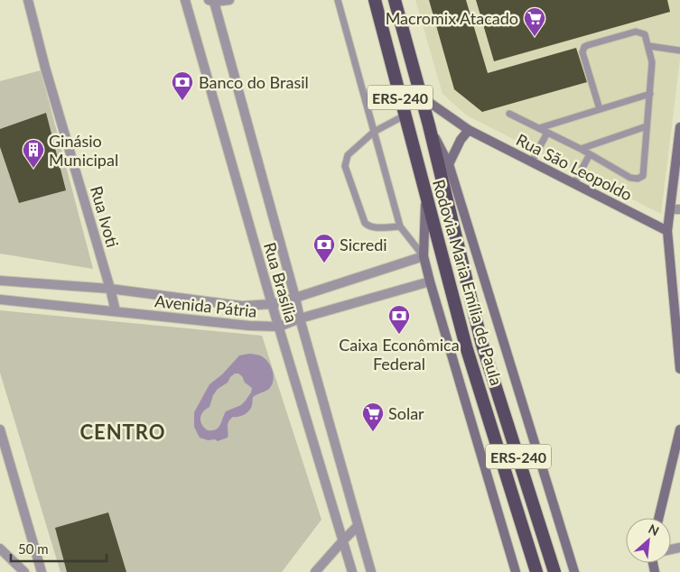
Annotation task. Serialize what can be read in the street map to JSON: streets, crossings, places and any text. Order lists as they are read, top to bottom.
{
  "streets": {
    "highway": ["ERS-240", "Rodovia Maria Emília de Paula"],
    "main road": ["Rua São Leopoldo"],
    "street": ["Rua Ivoti", "Rua Brasília", "Avenida Pátria"]
  },
  "crossings": [
    ["Rua São Leopoldo", "Rodovia Maria Emília de Paula"],
    ["Rua Ivoti", "Avenida Pátria"],
    ["Rua Brasília", "Avenida Pátria"]
  ],
  "districts": ["CENTRO"],
  "places": {
    "supermarket": ["Macromix Atacado", "Solar"],
    "bank": ["Banco do Brasil", "Sicredi", "Caixa Econômica Federal"],
    "building": ["Ginásio Municipal"]
  },
  "scale_bar": "50 m",
  "north": "top right"
}
